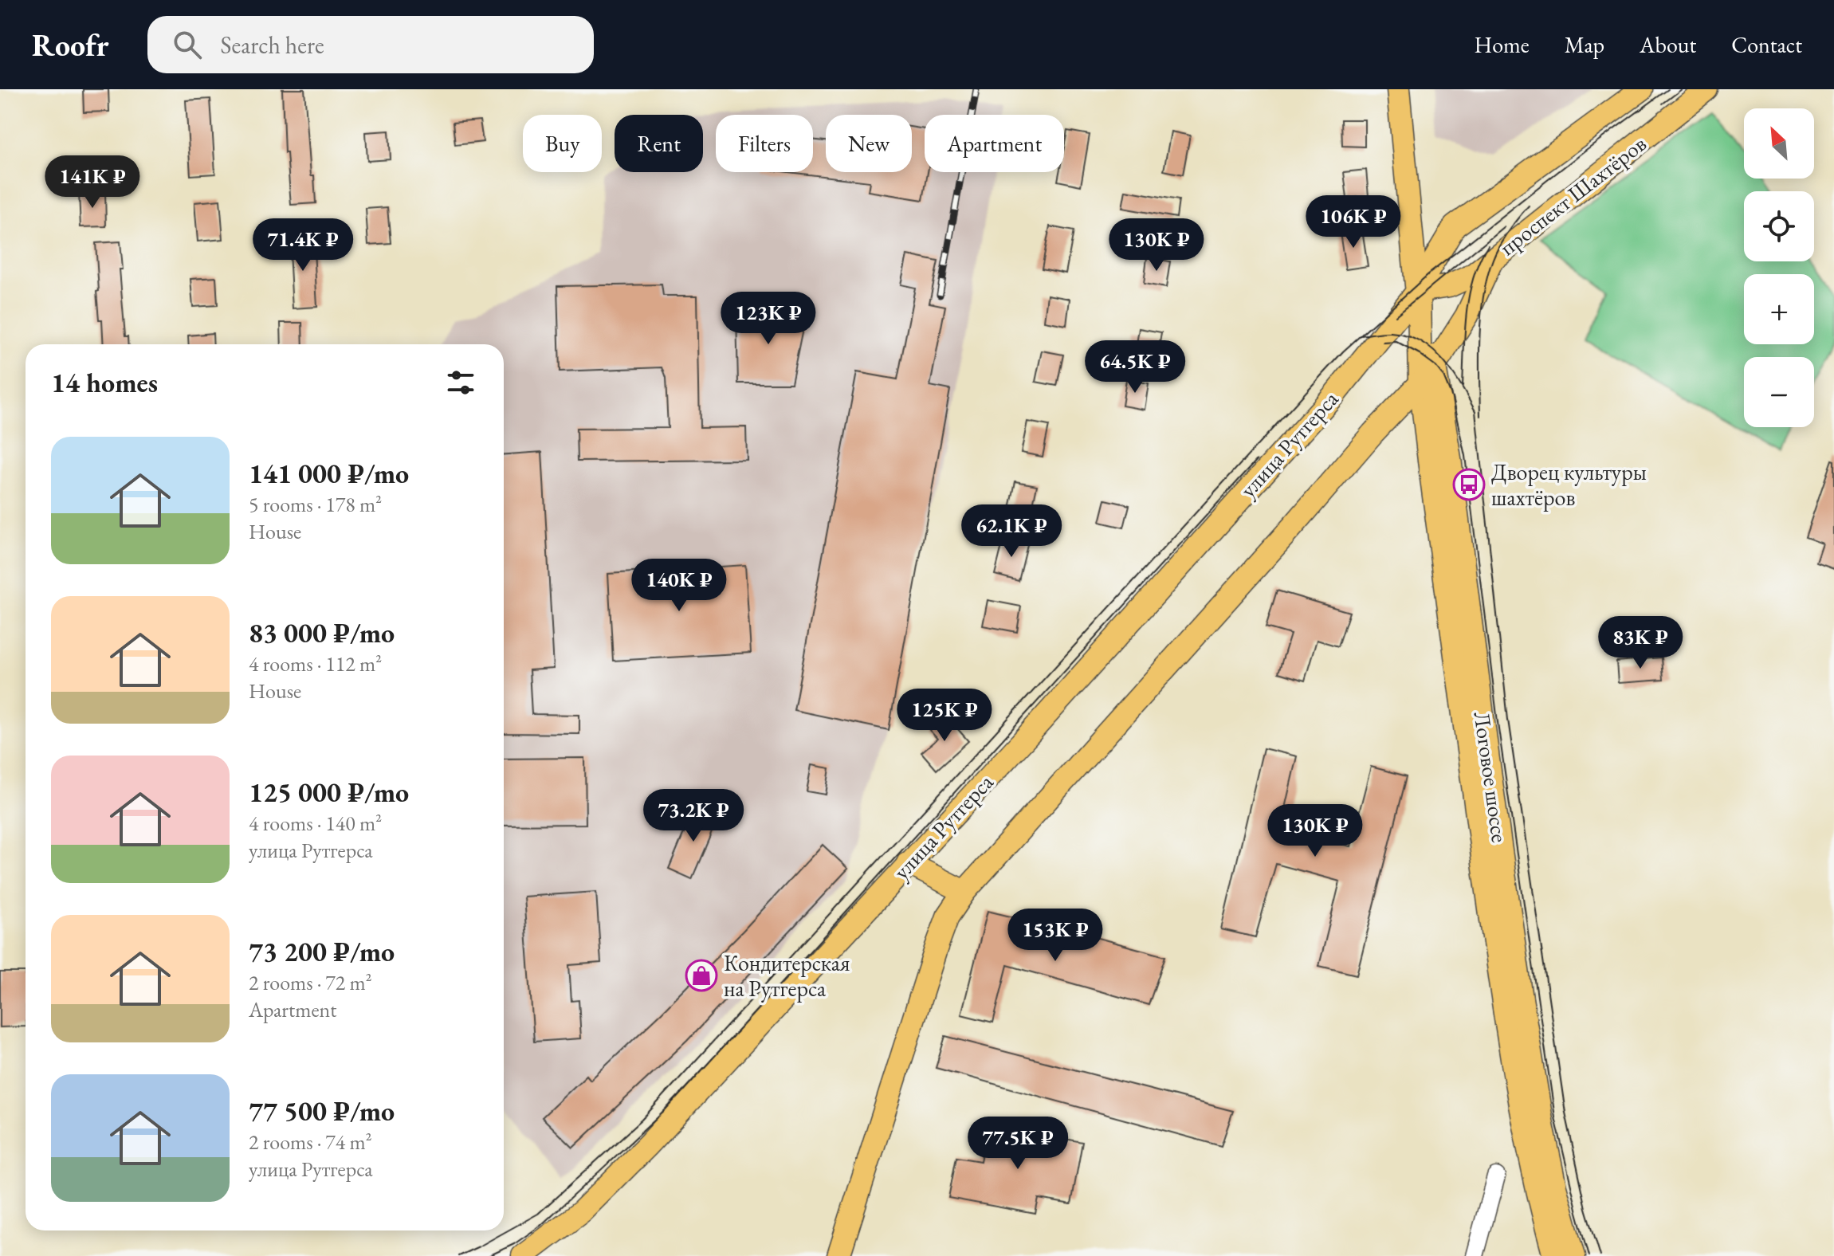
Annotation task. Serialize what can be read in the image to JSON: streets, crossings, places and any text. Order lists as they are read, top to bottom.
{
  "streets": {
    "main road": ["проспект Шахтёров", "улица Рутгерса", "Логовое шоссе"]
  },
  "crossings": [
    ["проспект Шахтёров", "улица Рутгерса"],
    ["проспект Шахтёров", "Логовое шоссе"],
    ["улица Рутгерса", "Логовое шоссе"]
  ],
  "places": {
    "bus stop": ["Дворец культуры шахтёров"],
    "shop": ["Кондитерская на Рутгерса"]
  },
  "north": "top left",
  "page": {
    "header": "Roofr",
    "search": "Search here",
    "nav": [
      "Home",
      "Map",
      "About",
      "Contact"
    ],
    "map_buttons": ["+", "−"],
    "chip": [
      "Buy",
      "Rent",
      "Filters",
      "New",
      "Apartment"
    ],
    "price": [
      "141K ₽",
      "106K ₽",
      "71.4K ₽",
      "130K ₽",
      "123K ₽",
      "64.5K ₽",
      "62.1K ₽",
      "140K ₽",
      "83K ₽",
      "125K ₽",
      "73.2K ₽",
      "130K ₽",
      "153K ₽",
      "77.5K ₽"
    ],
    "heading": "14 homes",
    "list": [
      {
        "name": "141 000 ₽/mo",
        "note": "5 rooms · 178 m² · House"
      },
      {
        "name": "83 000 ₽/mo",
        "note": "4 rooms · 112 m² · House"
      },
      {
        "name": "125 000 ₽/mo",
        "note": "4 rooms · 140 m² · улица Рутгерса"
      },
      {
        "name": "73 200 ₽/mo",
        "note": "2 rooms · 72 m² · Apartment"
      },
      {
        "name": "77 500 ₽/mo",
        "note": "2 rooms · 74 m² · улица Рутгерса"
      }
    ]
  }
}
